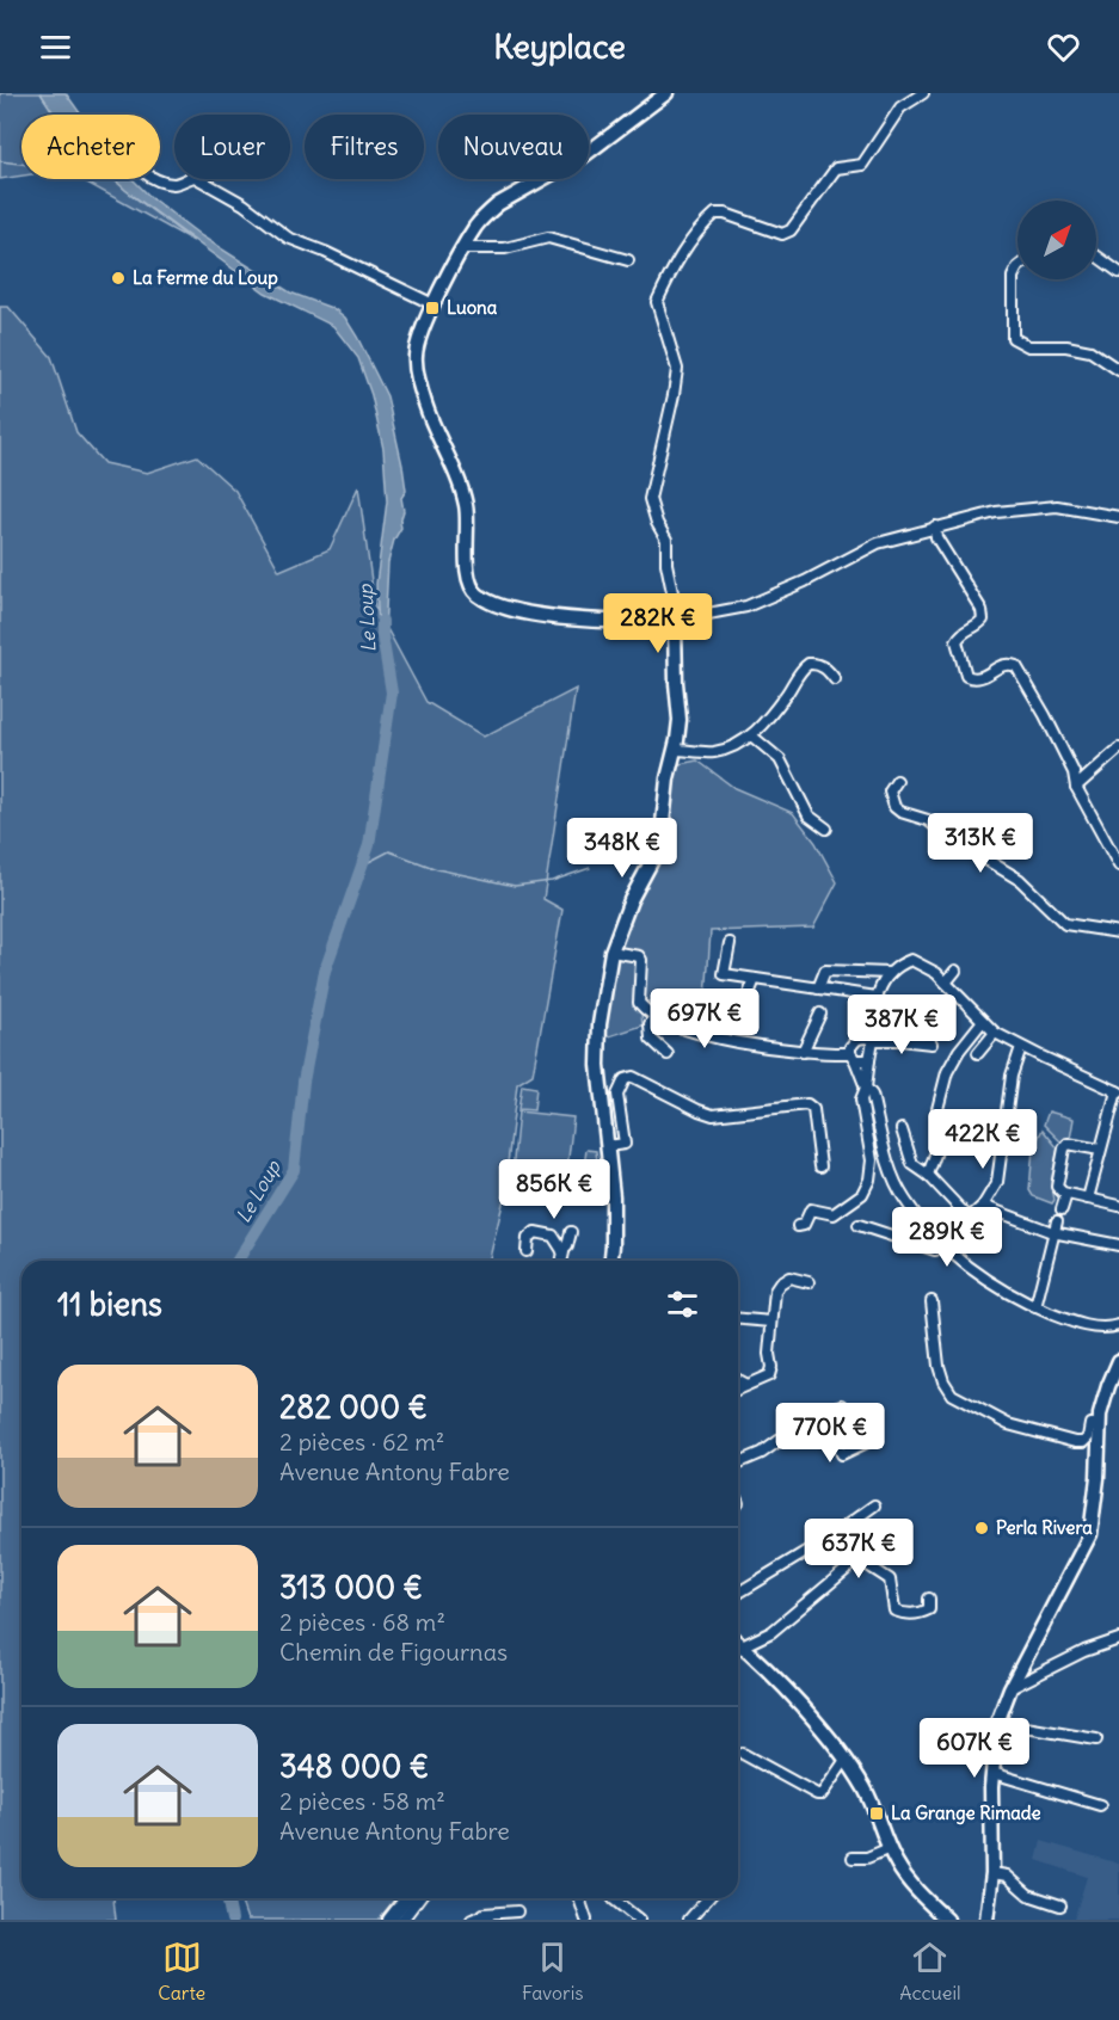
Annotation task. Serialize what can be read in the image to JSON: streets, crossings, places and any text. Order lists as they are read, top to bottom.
{
  "water": ["Le Loup"],
  "places": {
    "other": ["La Ferme du Loup", "Perla Rivera"],
    "transit": ["Luona", "La Grange Rimade"]
  },
  "north": "top right",
  "page": {
    "header": "Keyplace",
    "chip": [
      "Acheter",
      "Louer",
      "Filtres",
      "Nouveau"
    ],
    "price": [
      "282K €",
      "313K €",
      "348K €",
      "697K €",
      "387K €",
      "422K €",
      "856K €",
      "289K €",
      "770K €",
      "637K €",
      "607K €"
    ],
    "heading": "11 biens",
    "list": [
      {
        "name": "282 000 €",
        "note": "2 pièces · 62 m² · Avenue Antony Fabre"
      },
      {
        "name": "313 000 €",
        "note": "2 pièces · 68 m² · Chemin de Figournas"
      },
      {
        "name": "348 000 €",
        "note": "2 pièces · 58 m² · Avenue Antony Fabre"
      }
    ],
    "tabs": ["Carte", "Favoris", "Accueil"]
  }
}
